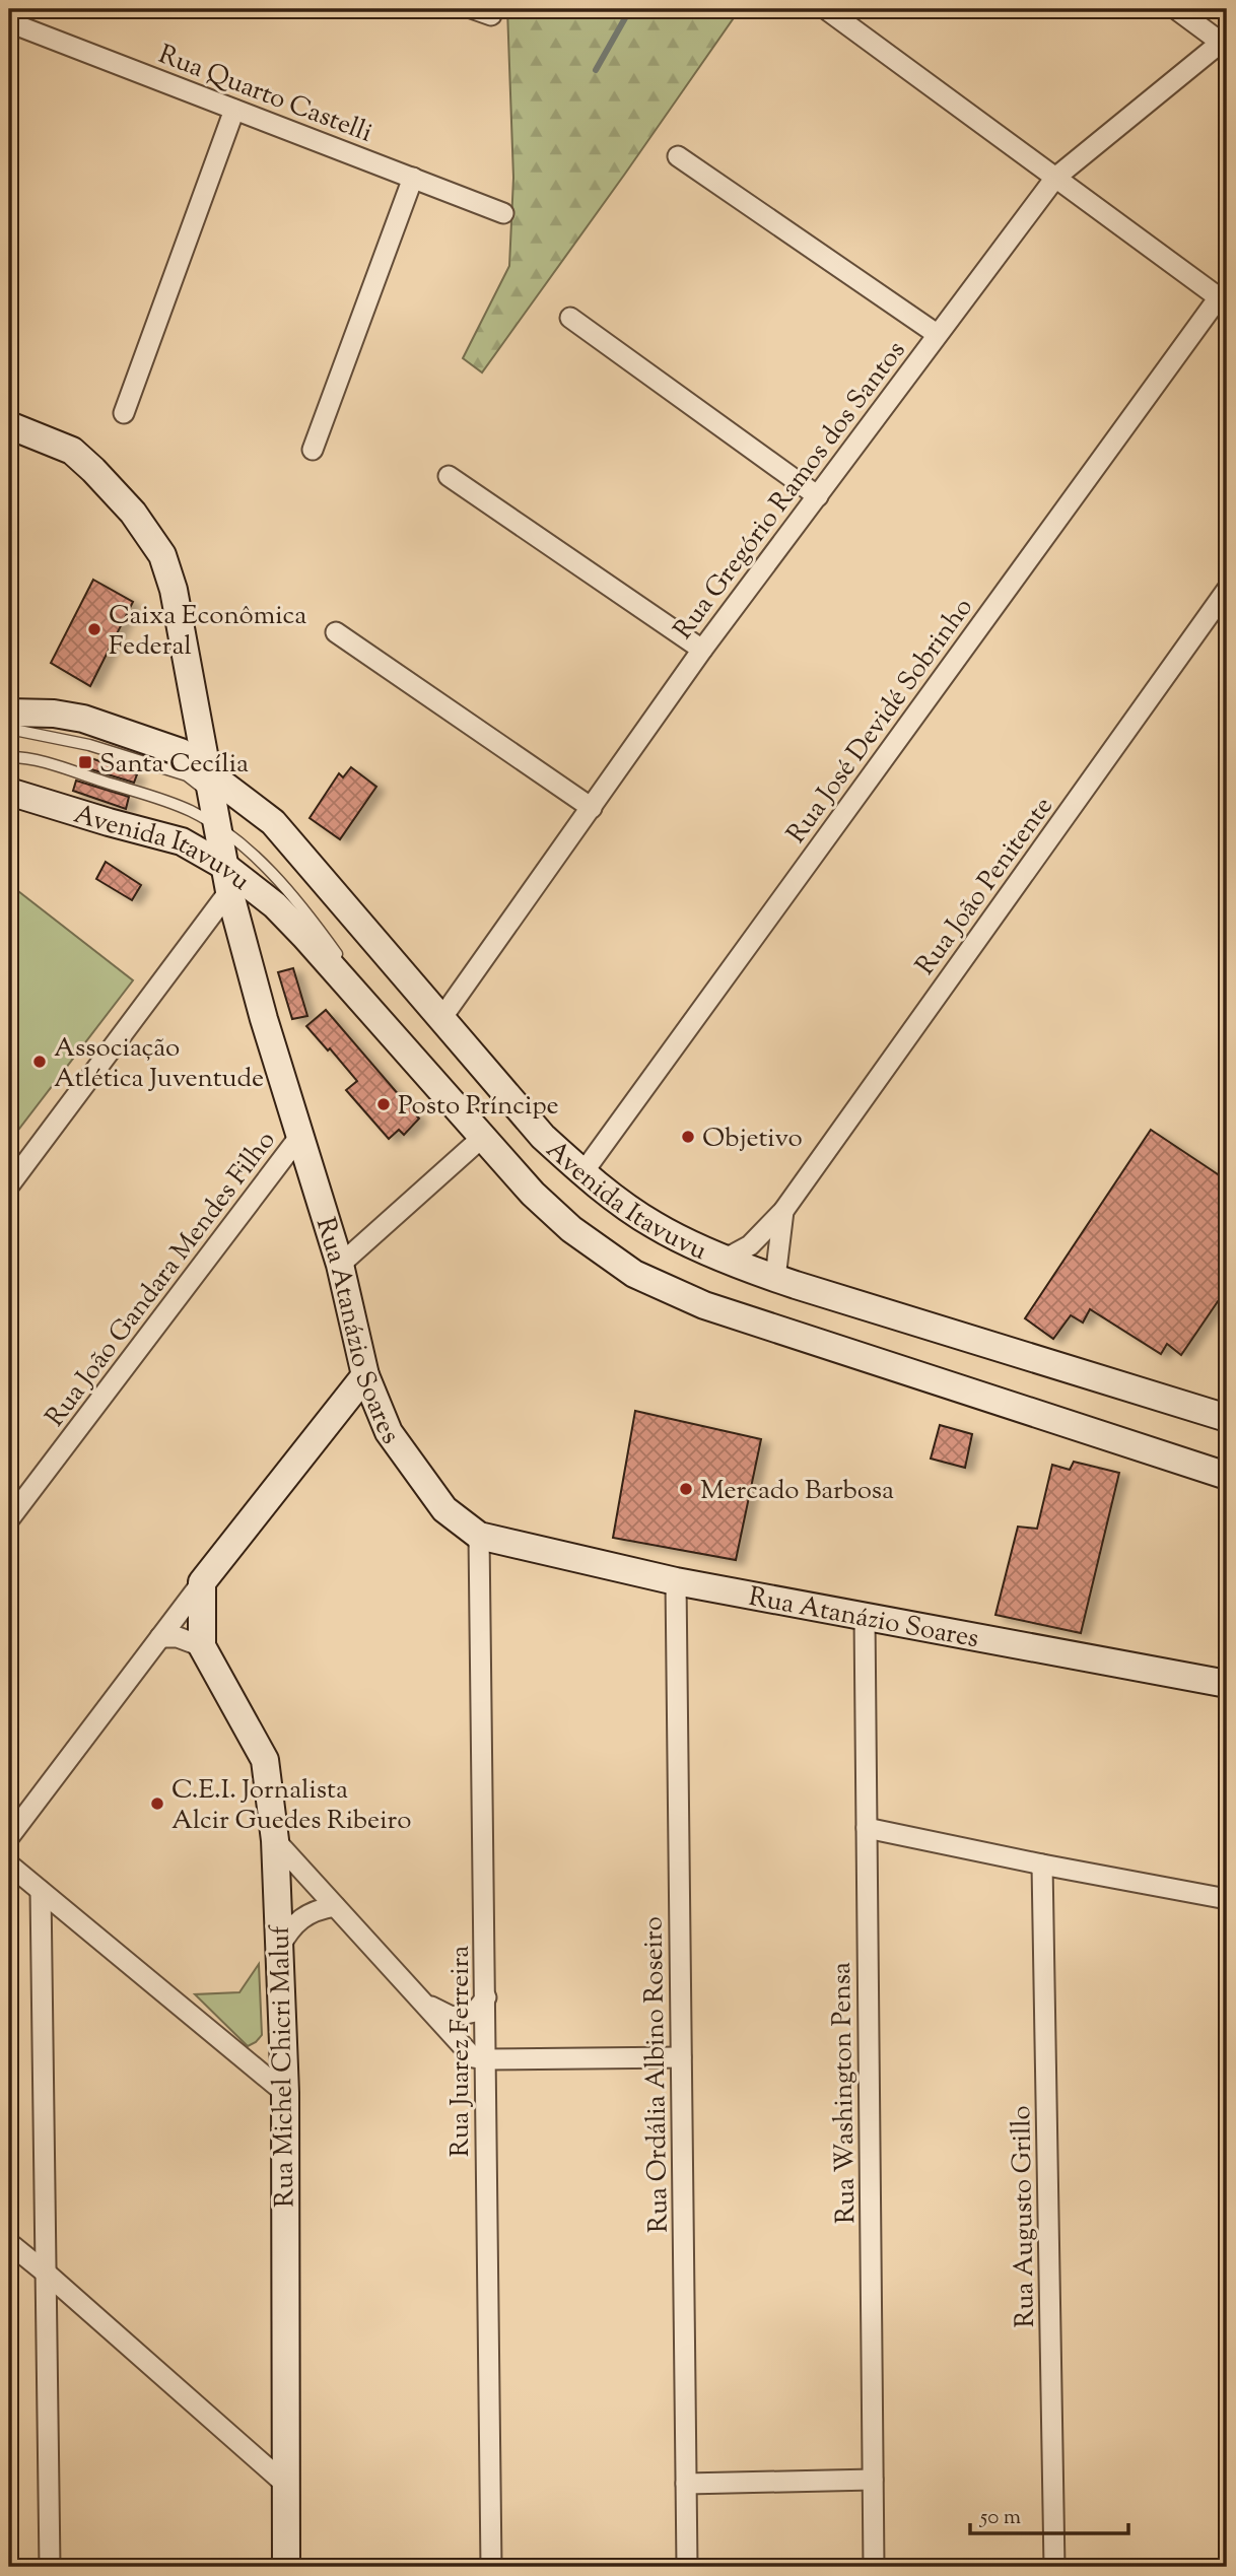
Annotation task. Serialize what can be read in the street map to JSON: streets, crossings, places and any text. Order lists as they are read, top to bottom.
{
  "streets": {
    "street": [
      "Rua Quarto Castelli",
      "Rua Gregório Ramos dos Santos",
      "Rua José Devidé Sobrinho",
      "Avenida Itavuvu",
      "Rua João Penitente",
      "Rua João Gandara Mendes Filho",
      "Rua Atanázio Soares",
      "Rua Juarez Ferreira",
      "Rua Michel Chicri Maluf",
      "Rua Ordália Albino Roseiro",
      "Rua Washington Pensa",
      "Rua Augusto Grillo"
    ]
  },
  "crossings": [
    ["Rua Gregório Ramos dos Santos", "Avenida Itavuvu"],
    ["Rua José Devidé Sobrinho", "Avenida Itavuvu"],
    ["Avenida Itavuvu", "Rua João Penitente"],
    ["Avenida Itavuvu", "Rua Atanázio Soares"],
    ["Rua João Gandara Mendes Filho", "Rua Atanázio Soares"],
    ["Rua Atanázio Soares", "Rua Juarez Ferreira"],
    ["Rua Atanázio Soares", "Rua Ordália Albino Roseiro"],
    ["Rua Atanázio Soares", "Rua Washington Pensa"]
  ],
  "places": {
    "other": [
      "Caixa Econômica Federal",
      "Associação Atlética Juventude",
      "Posto Príncipe",
      "Objetivo",
      "Mercado Barbosa",
      "C.E.I. Jornalista Alcir Guedes Ribeiro"
    ],
    "transit": ["Santa Cecília"]
  },
  "scale_bar": "50 m"
}
